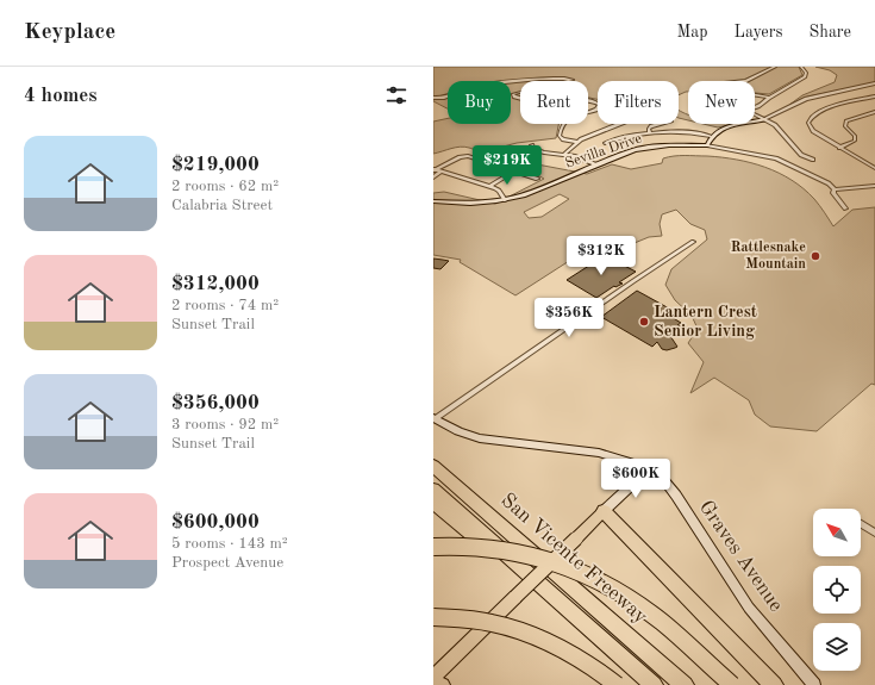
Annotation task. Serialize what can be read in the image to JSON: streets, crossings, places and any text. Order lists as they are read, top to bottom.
{
  "streets": {
    "highway": ["San Vicente Freeway"],
    "street": ["Sevilla Drive", "Graves Avenue"]
  },
  "places": ["Rattlesnake Mountain", "Lantern Crest Senior Living"],
  "north": "top left",
  "page": {
    "header": "Keyplace",
    "nav": ["Map", "Layers", "Share"],
    "heading": "4 homes",
    "chip": [
      "Buy",
      "Rent",
      "Filters",
      "New"
    ],
    "list": [
      {
        "name": "$219,000",
        "note": "2 rooms · 62 m² · Calabria Street"
      },
      {
        "name": "$312,000",
        "note": "2 rooms · 74 m² · Sunset Trail"
      },
      {
        "name": "$356,000",
        "note": "3 rooms · 92 m² · Sunset Trail"
      },
      {
        "name": "$600,000",
        "note": "5 rooms · 143 m² · Prospect Avenue"
      }
    ],
    "price": [
      "$219K",
      "$312K",
      "$356K",
      "$600K"
    ]
  }
}
